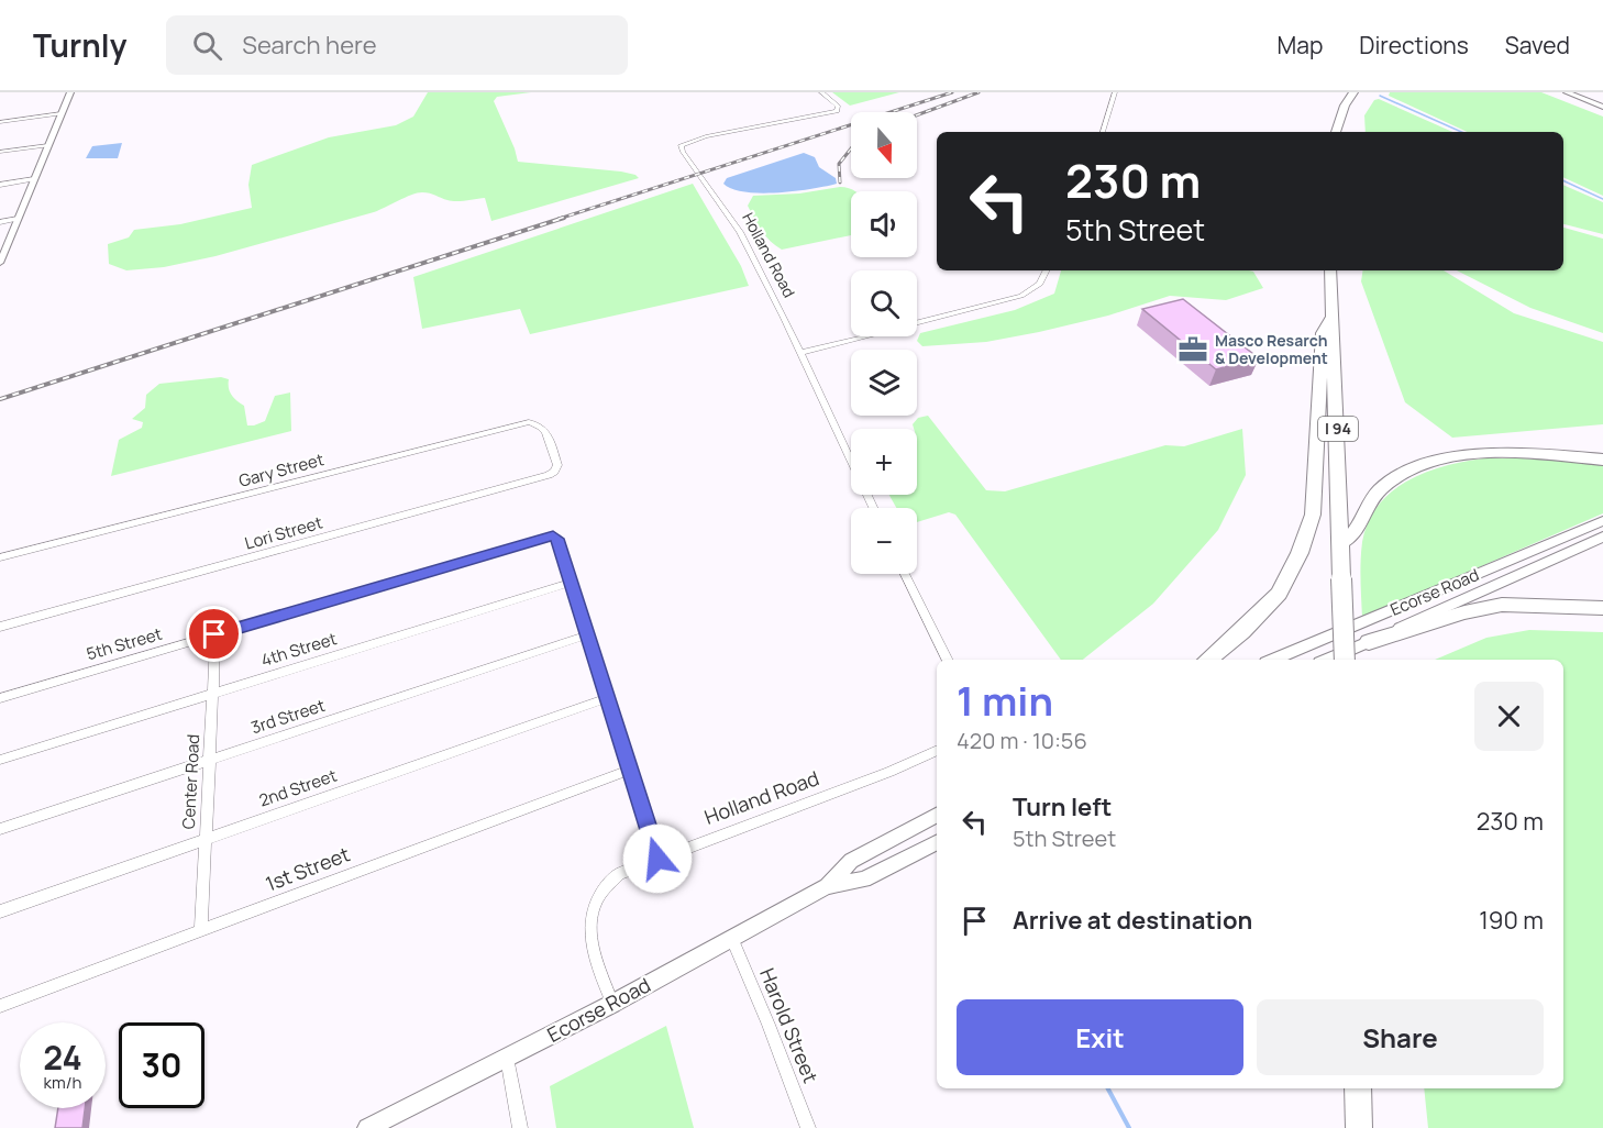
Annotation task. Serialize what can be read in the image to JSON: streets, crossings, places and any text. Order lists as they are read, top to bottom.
{
  "streets": {
    "highway": ["I 94"],
    "main road": ["Ecorse Road"],
    "street": [
      "Holland Road",
      "Gary Street",
      "Lori Street",
      "5th Street",
      "4th Street",
      "3rd Street",
      "Center Road",
      "2nd Street",
      "1st Street",
      "Harold Street"
    ]
  },
  "crossings": [
    ["Holland Road", "Ecorse Road"],
    ["Gary Street", "Lori Street"],
    ["Ecorse Road", "Harold Street"],
    ["5th Street", "4th Street"],
    ["5th Street", "Center Road"],
    ["4th Street", "Center Road"],
    ["3rd Street", "Center Road"],
    ["Center Road", "2nd Street"],
    ["Center Road", "1st Street"]
  ],
  "places": {
    "office": ["Masco Resarch & Development"]
  },
  "north": "bottom",
  "page": {
    "header": "Turnly",
    "search": "Search here",
    "nav": ["Map", "Directions", "Saved"],
    "map_buttons": ["+", "−"],
    "turn": ["230 m", "5th Street"],
    "heading": ["1 min", "420 m · 10:56"],
    "list": [
      {
        "name": "Turn left",
        "note": "5th Street",
        "value": "230 m"
      },
      {
        "name": "Arrive at destination",
        "value": "190 m"
      }
    ],
    "buttons": ["Exit", "Share"],
    "speed": "24 km/h",
    "limit": "30"
  }
}
